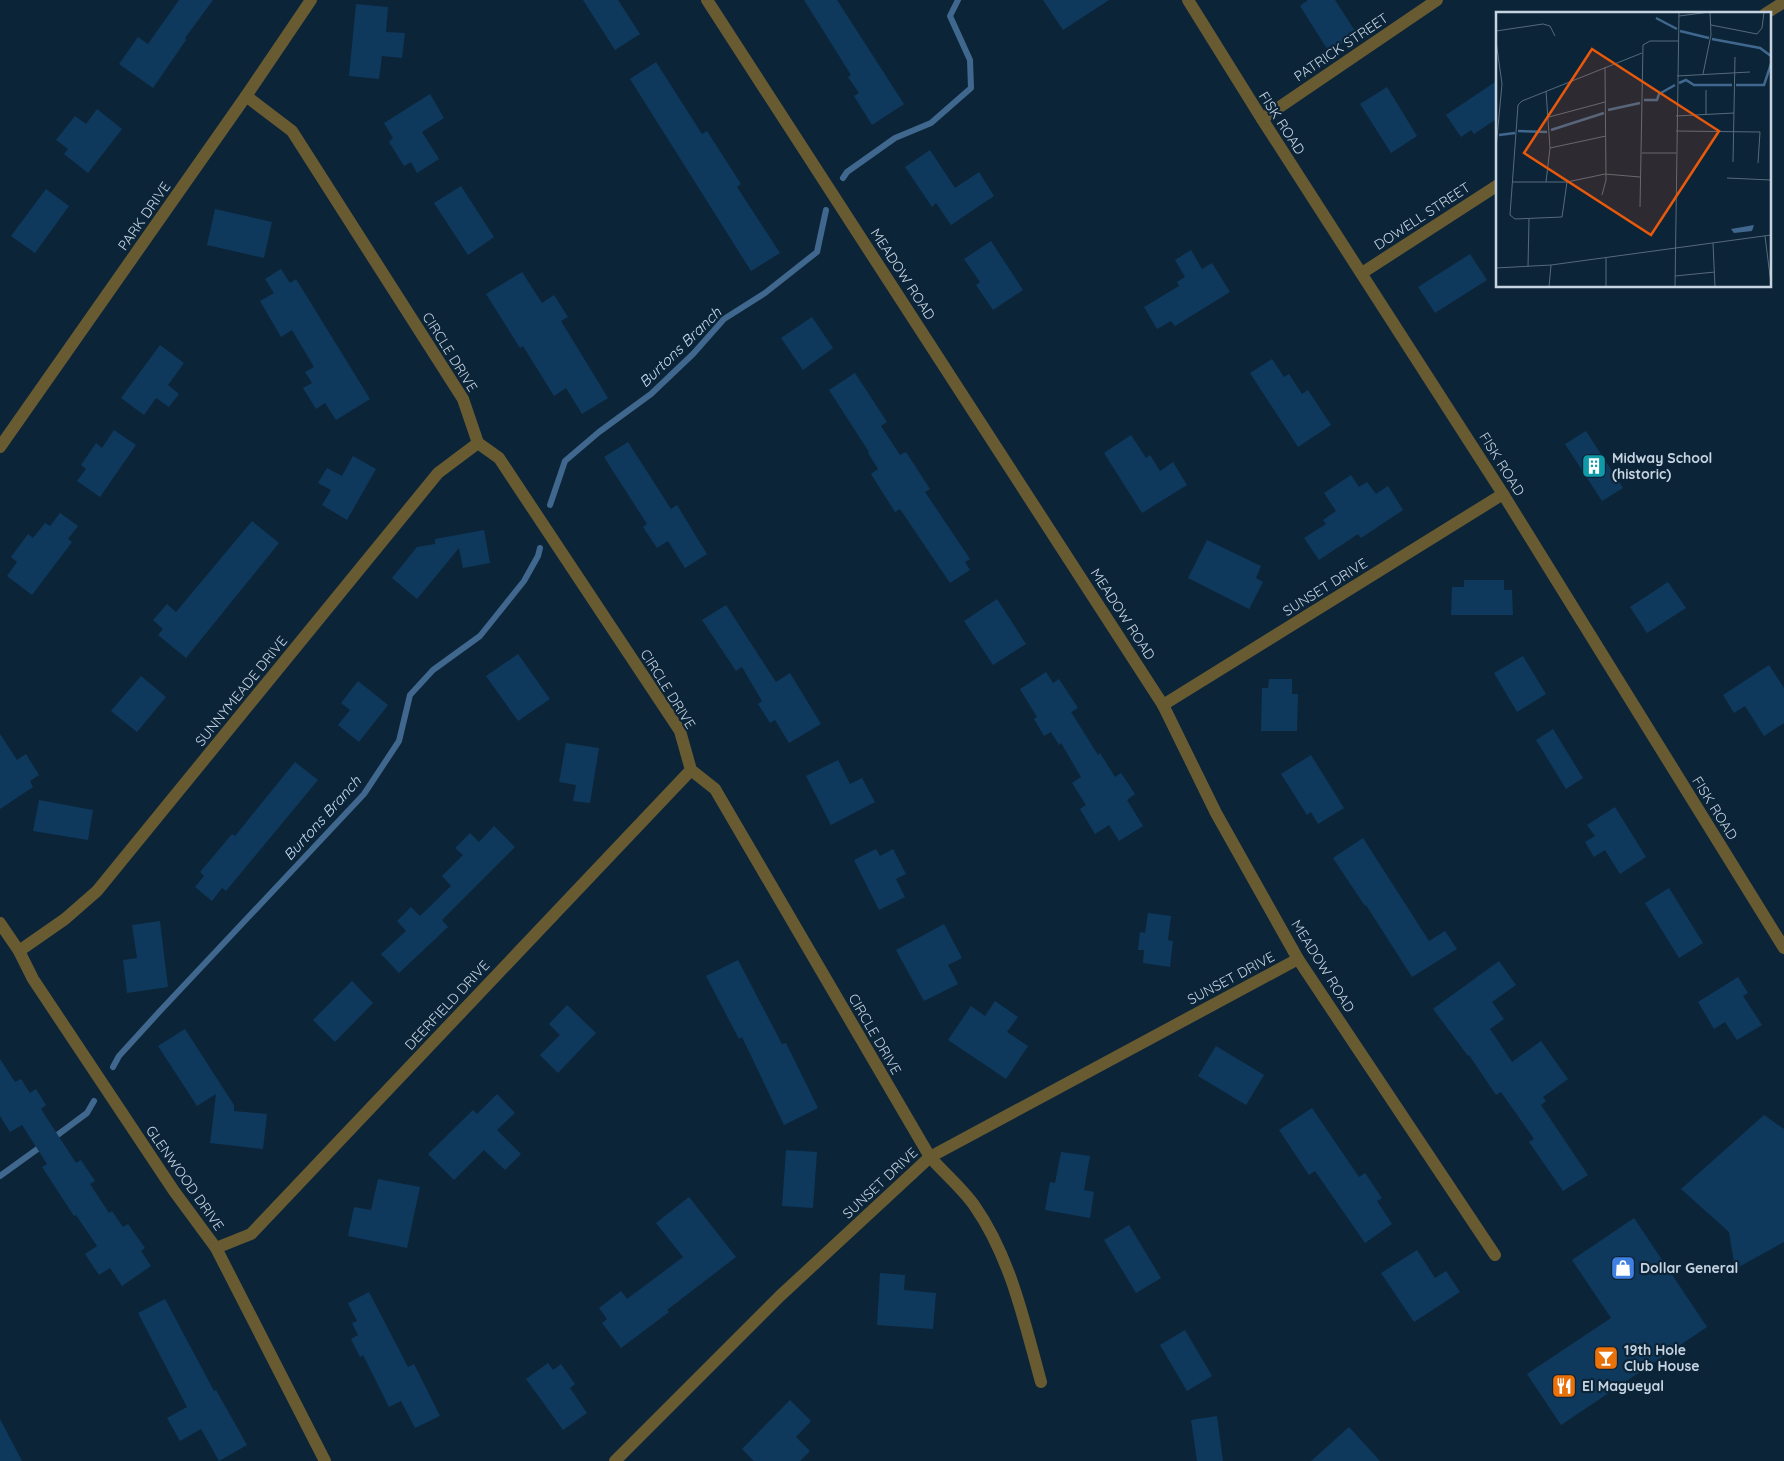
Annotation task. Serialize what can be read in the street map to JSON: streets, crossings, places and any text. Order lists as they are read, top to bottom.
{
  "streets": {
    "street": [
      "PATRICK STREET",
      "FISK ROAD",
      "PARK DRIVE",
      "DOWELL STREET",
      "MEADOW ROAD",
      "CIRCLE DRIVE",
      "SUNSET DRIVE",
      "SUNNYMEADE DRIVE",
      "DEERFIELD DRIVE",
      "GLENWOOD DRIVE"
    ]
  },
  "crossings": [
    ["PATRICK STREET", "FISK ROAD"],
    ["FISK ROAD", "DOWELL STREET"],
    ["FISK ROAD", "SUNSET DRIVE"],
    ["PARK DRIVE", "CIRCLE DRIVE"],
    ["MEADOW ROAD", "SUNSET DRIVE"],
    ["CIRCLE DRIVE", "SUNSET DRIVE"],
    ["CIRCLE DRIVE", "SUNNYMEADE DRIVE"],
    ["CIRCLE DRIVE", "DEERFIELD DRIVE"],
    ["SUNNYMEADE DRIVE", "GLENWOOD DRIVE"],
    ["DEERFIELD DRIVE", "GLENWOOD DRIVE"]
  ],
  "water": ["Burtons Branch"],
  "places": {
    "building": ["Midway School (historic)"],
    "shop": ["Dollar General"],
    "bar": ["19th Hole Club House"],
    "restaurant": ["El Magueyal"]
  }
}
